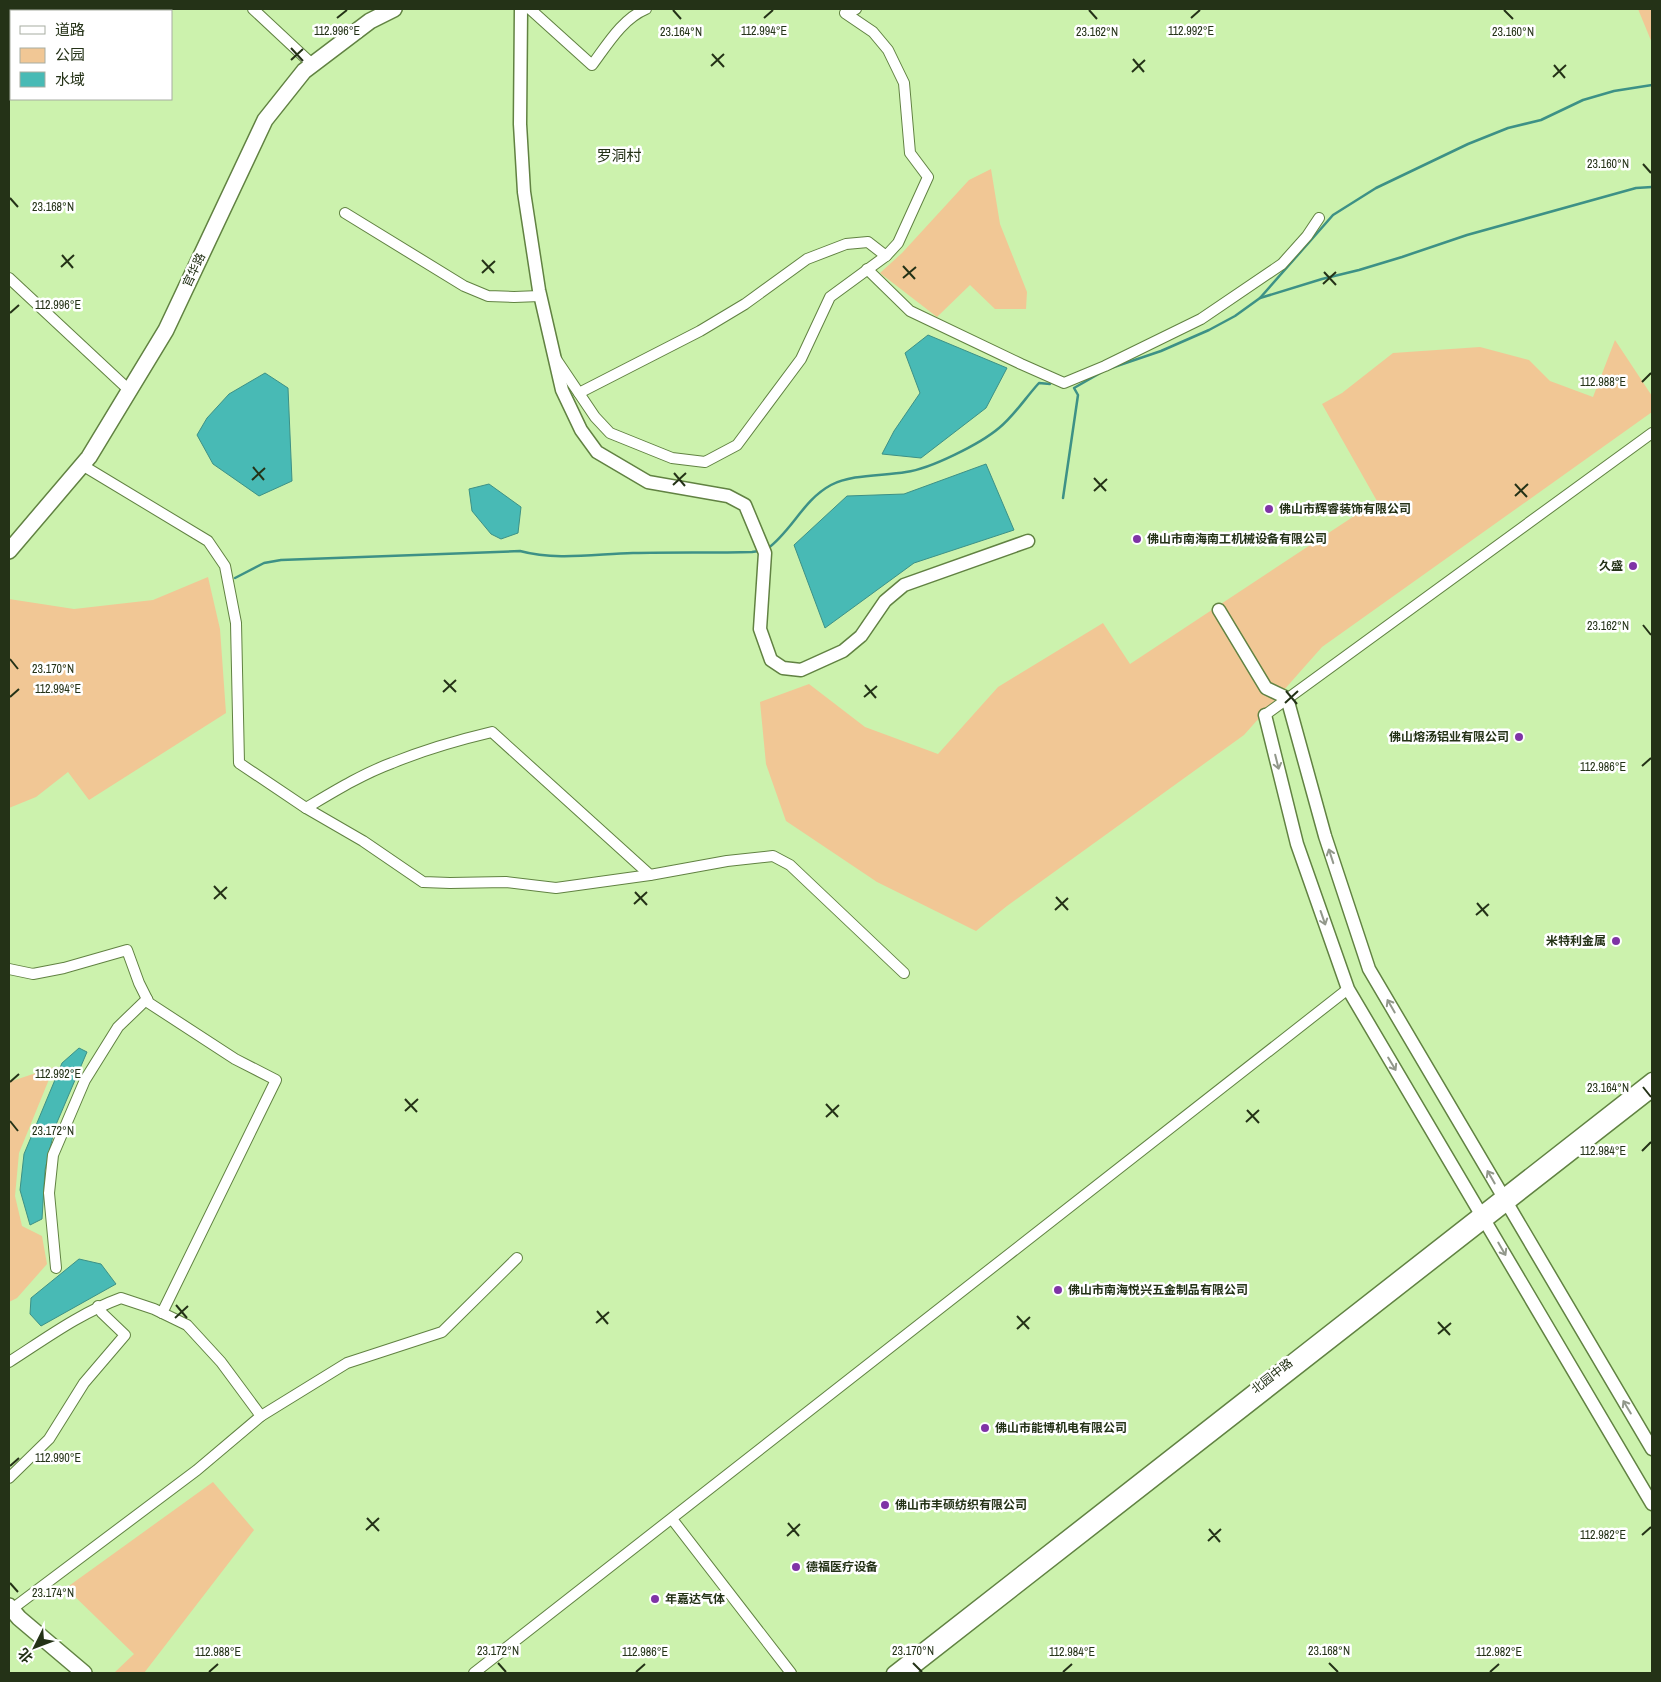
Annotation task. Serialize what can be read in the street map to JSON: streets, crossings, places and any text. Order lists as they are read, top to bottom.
{
  "streets": {
    "main road": ["官华路"],
    "street": ["北园中路"]
  },
  "districts": ["罗洞村"],
  "places": [
    "佛山市辉睿装饰有限公司",
    "佛山市南海南工机械设备有限公司",
    "久盛",
    "佛山熔汤铝业有限公司",
    "米特利金属",
    "佛山市南海悦兴五金制品有限公司",
    "佛山市能博机电有限公司",
    "佛山市丰硕纺织有限公司",
    "德福医疗设备",
    "年嘉达气体"
  ],
  "legend": ["道路", "公园", "水域"],
  "north": "bottom left",
  "coordinates": [
    "112.996°E",
    "112.994°E",
    "112.992°E",
    "23.164°N",
    "23.162°N",
    "23.160°N",
    "23.168°N",
    "112.988°E",
    "23.170°N",
    "112.986°E",
    "23.172°N",
    "112.984°E",
    "112.990°E",
    "112.982°E",
    "23.174°N"
  ]
}
